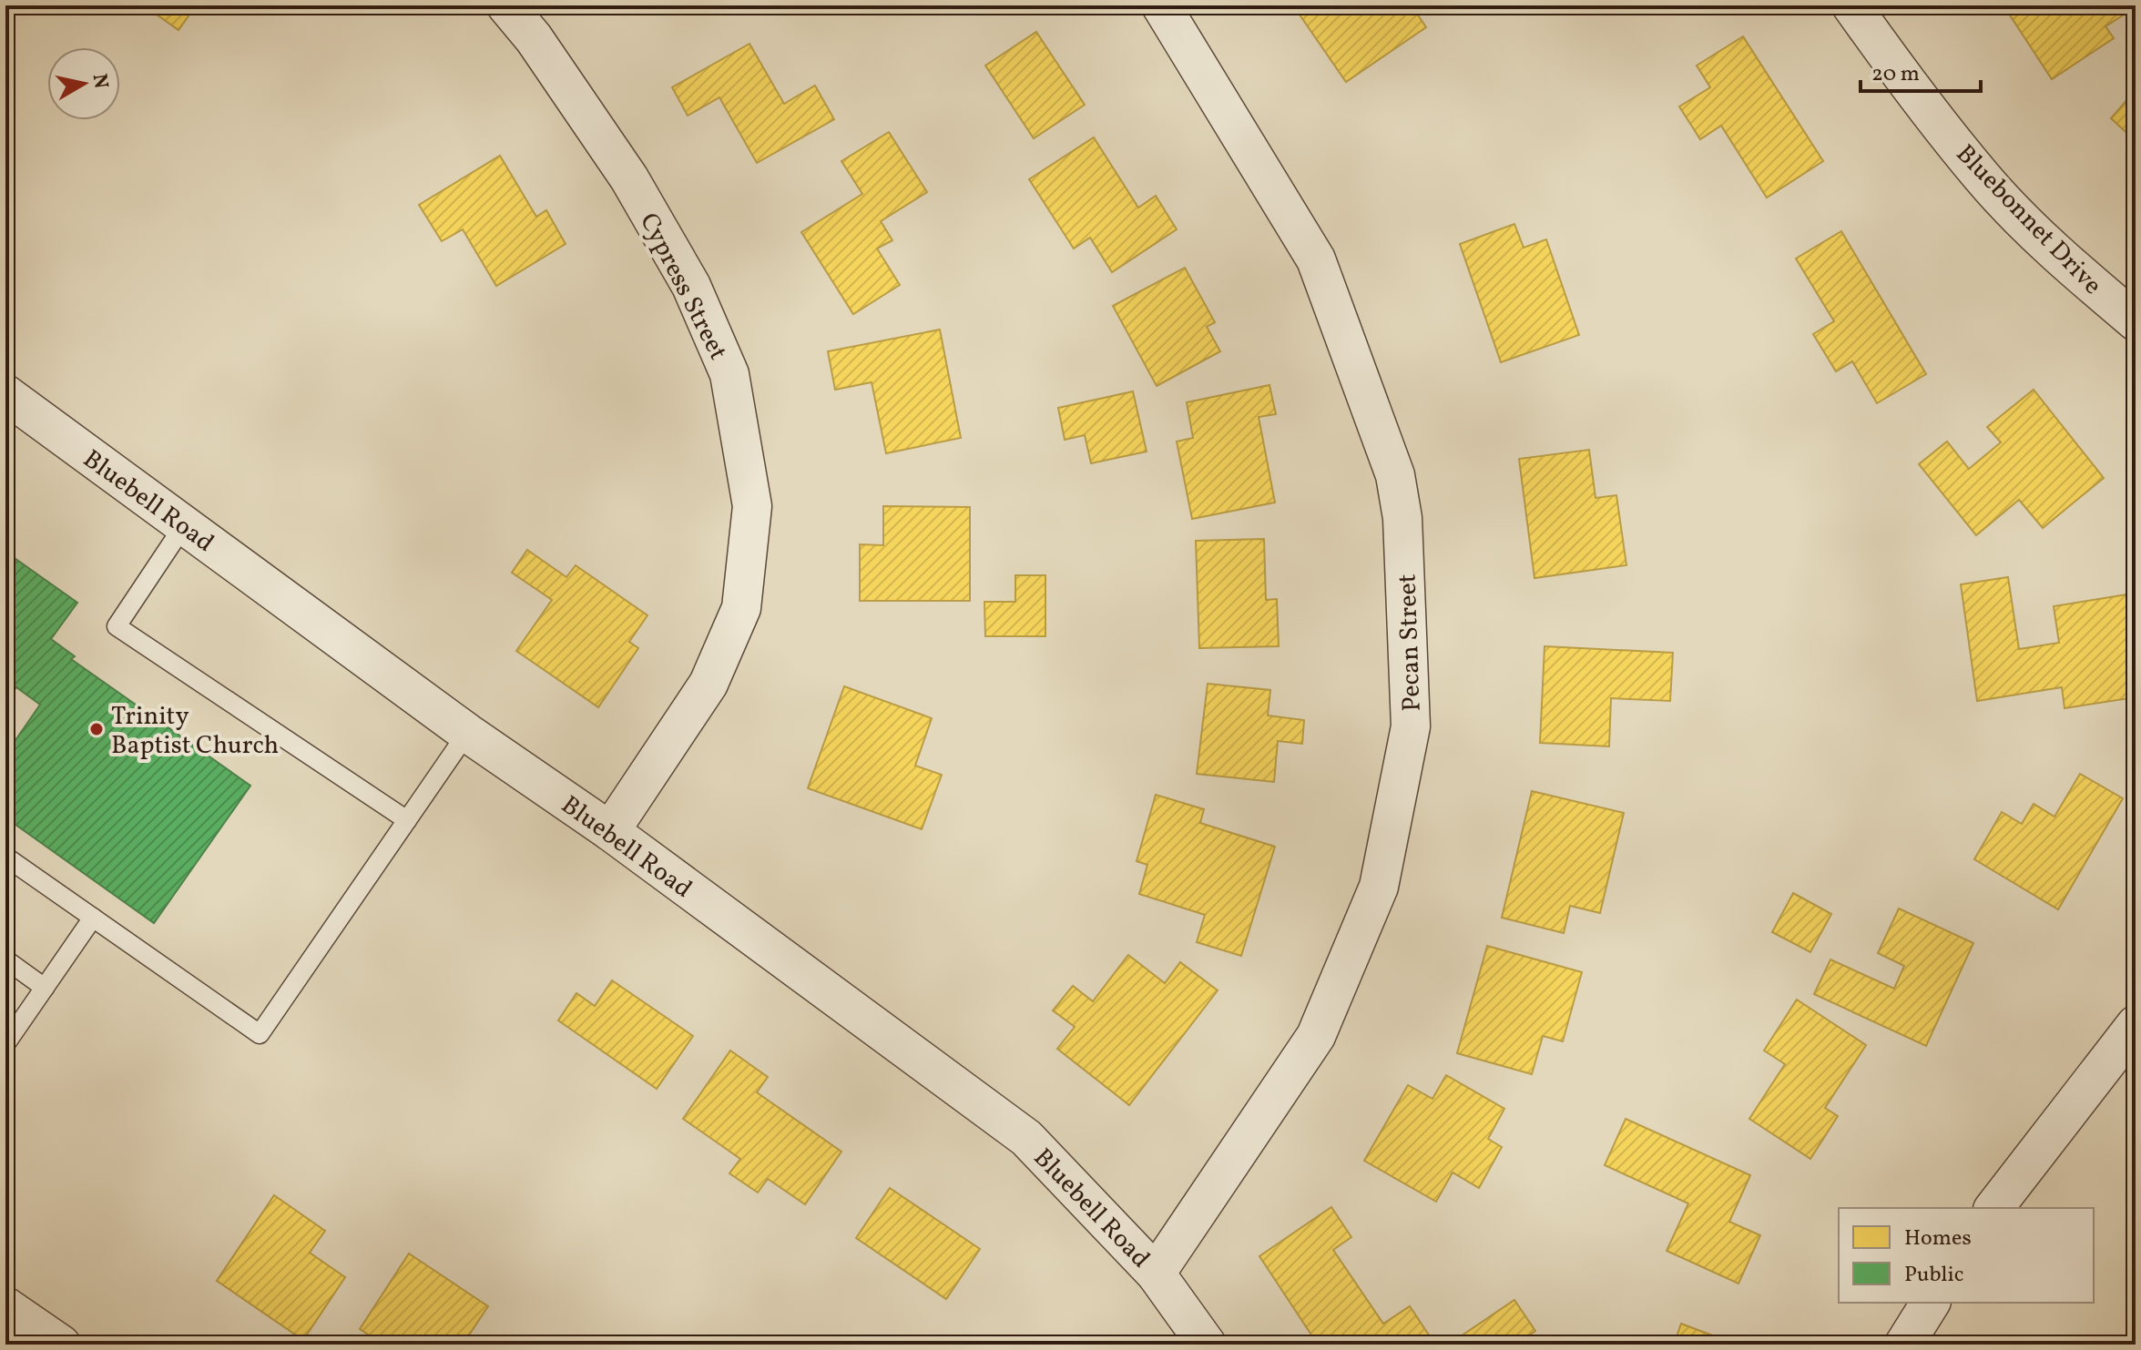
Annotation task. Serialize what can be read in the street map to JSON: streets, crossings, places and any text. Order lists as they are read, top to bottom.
{
  "streets": {
    "street": [
      "Bluebonnet Drive",
      "Cypress Street",
      "Bluebell Road",
      "Pecan Street"
    ]
  },
  "crossings": [
    ["Cypress Street", "Bluebell Road"],
    ["Bluebell Road", "Pecan Street"]
  ],
  "places": ["Trinity Baptist Church"],
  "legend": ["Homes", "Public"],
  "scale_bar": "20 m",
  "north": "right"
}
